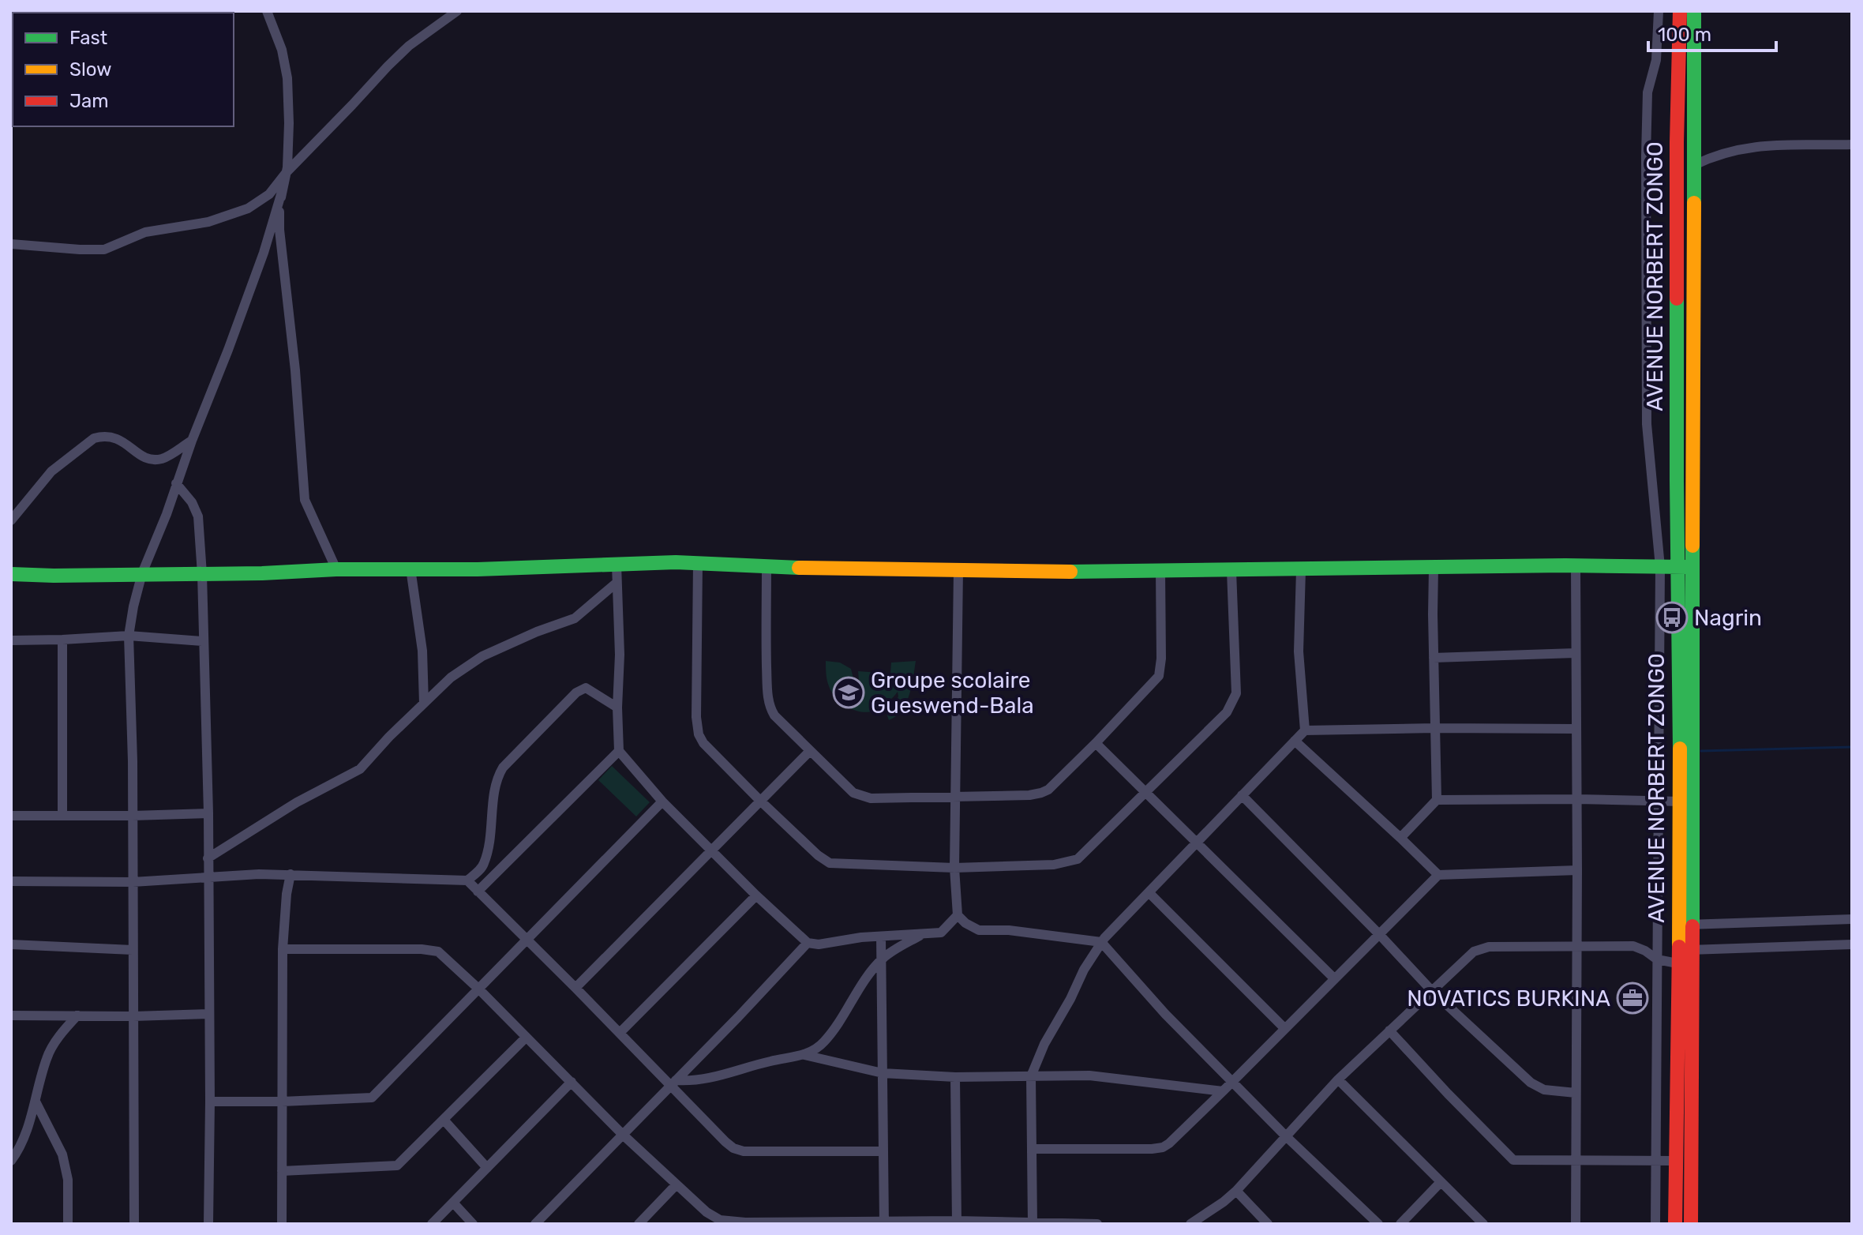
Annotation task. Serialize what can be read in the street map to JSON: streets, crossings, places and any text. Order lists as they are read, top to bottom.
{
  "streets": {
    "main road": ["AVENUE NORBERT ZONGO"]
  },
  "places": {
    "bus stop": ["Nagrin"],
    "school or university": ["Groupe scolaire Gueswend-Bala"],
    "office": ["NOVATICS BURKINA"]
  },
  "legend": ["Fast", "Slow", "Jam"],
  "scale_bar": "100 m"
}
